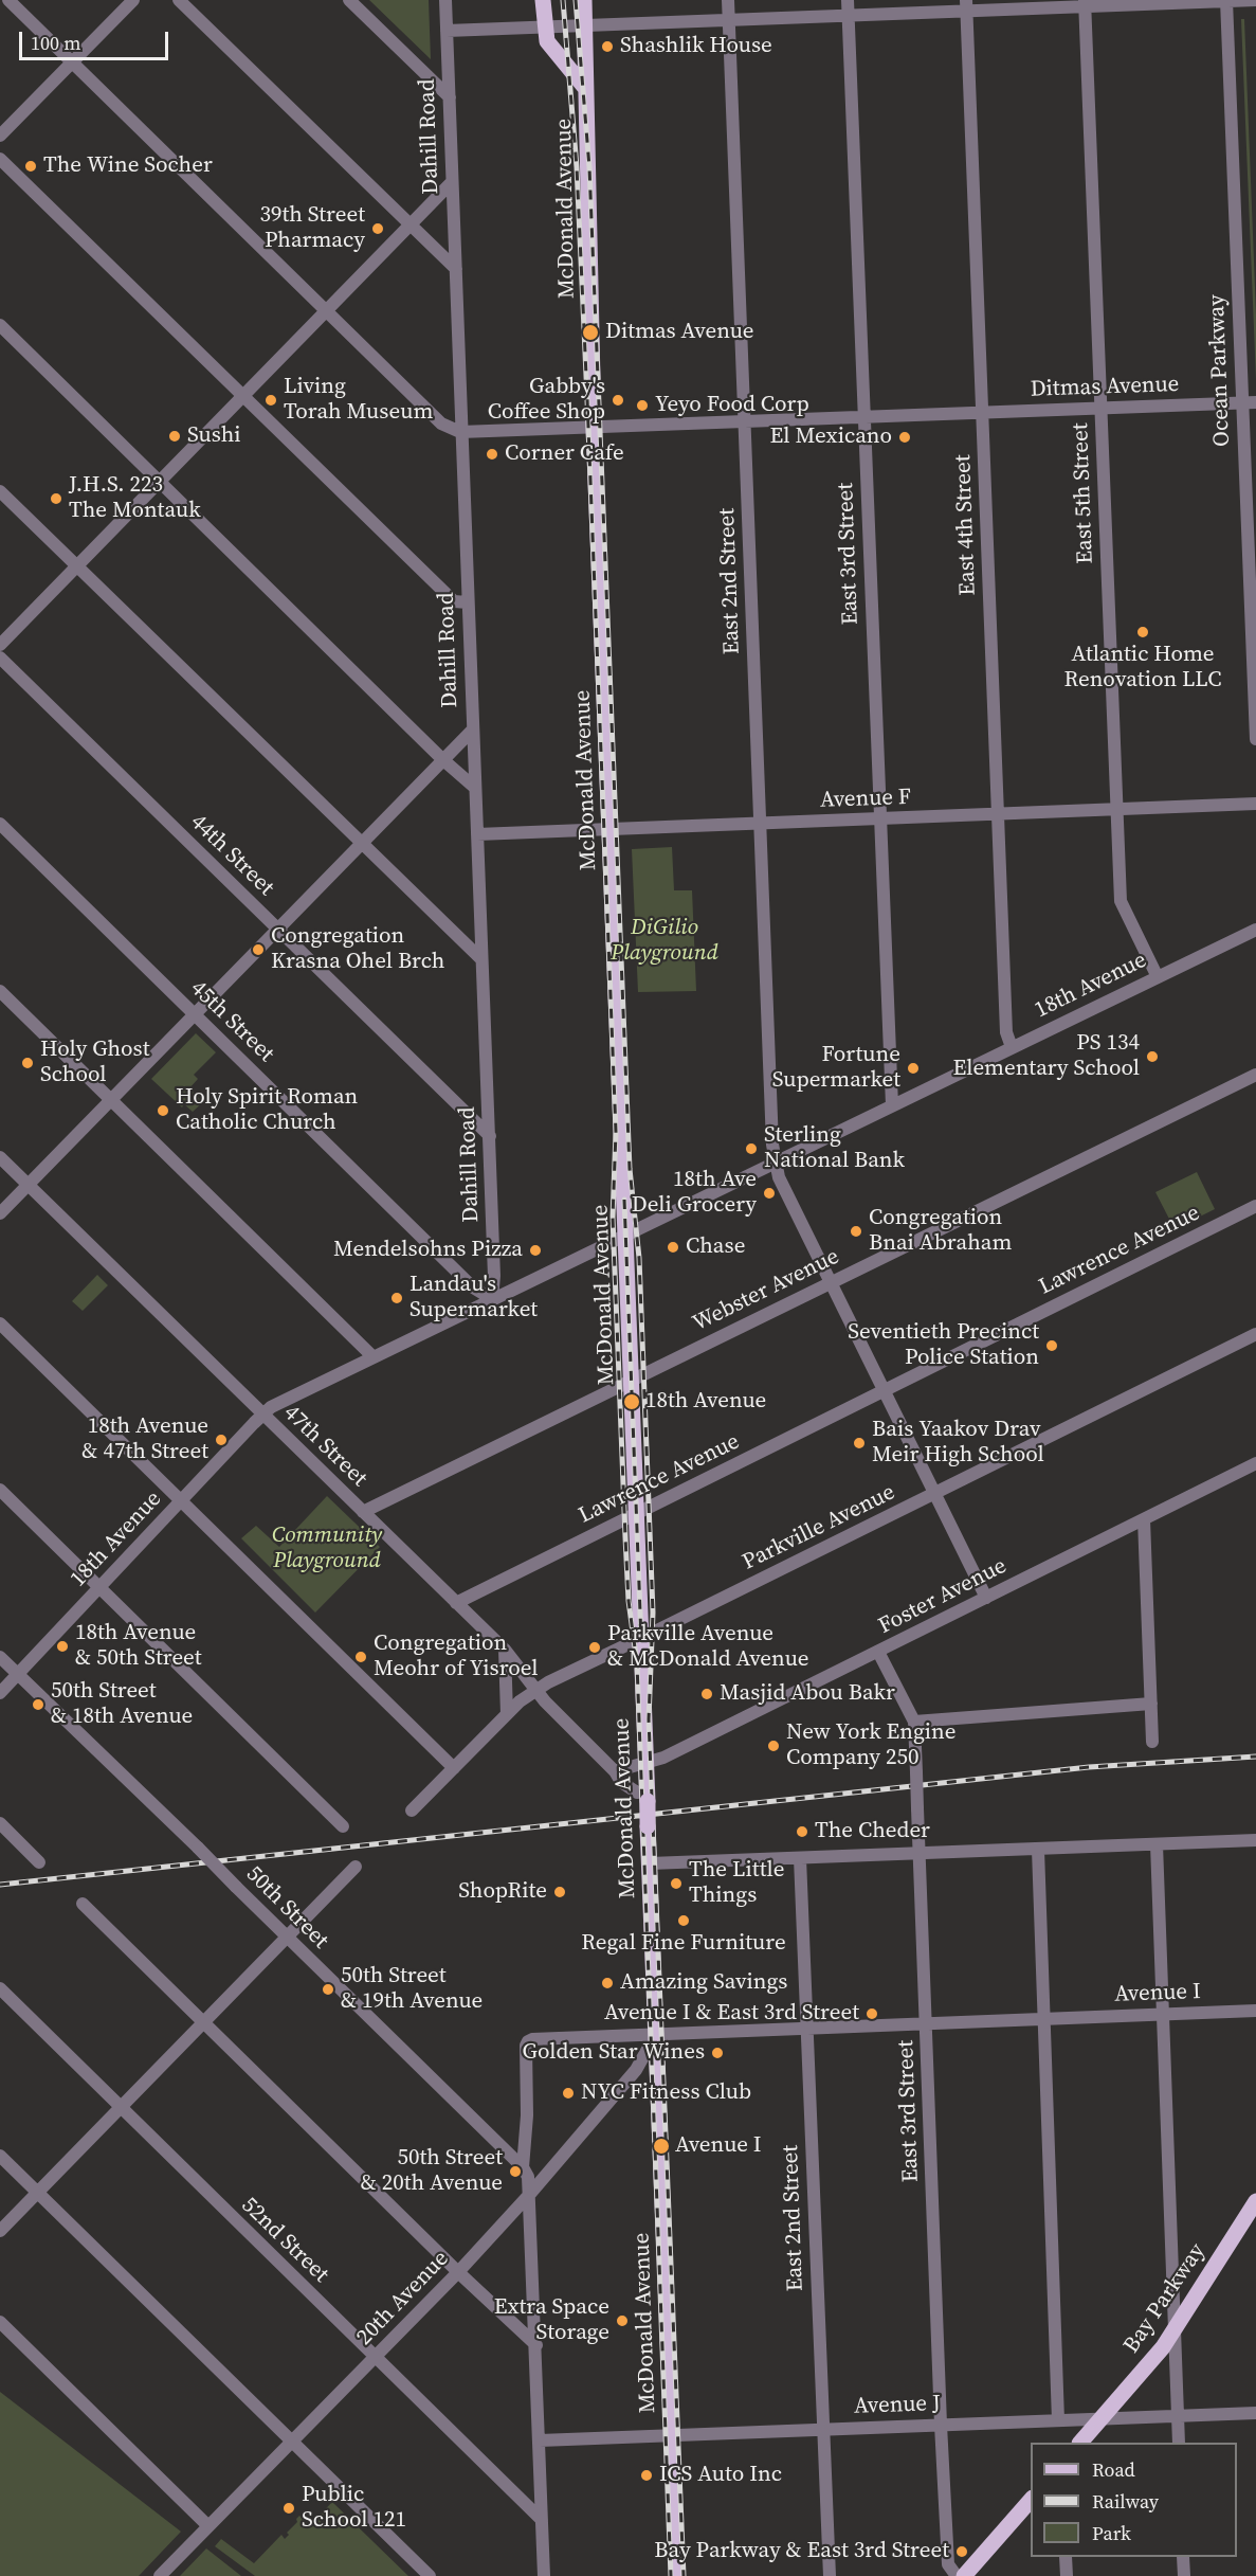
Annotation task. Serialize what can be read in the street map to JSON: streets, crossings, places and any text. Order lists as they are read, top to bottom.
{
  "streets": {
    "main road": ["McDonald Avenue", "Bay Parkway"],
    "street": [
      "Dahill Road",
      "Ocean Parkway",
      "Ditmas Avenue",
      "East 5th Street",
      "East 4th Street",
      "East 3rd Street",
      "East 2nd Street",
      "Avenue F",
      "44th Street",
      "18th Avenue",
      "45th Street",
      "Lawrence Avenue",
      "Webster Avenue",
      "47th Street",
      "Parkville Avenue",
      "Foster Avenue",
      "50th Street",
      "Avenue I",
      "52nd Street",
      "20th Avenue",
      "Avenue J"
    ]
  },
  "crossings": [
    ["Dahill Road", "Ditmas Avenue"],
    ["Dahill Road", "Avenue F"],
    ["Dahill Road", "44th Street"],
    ["Dahill Road", "18th Avenue"],
    ["Dahill Road", "45th Street"],
    ["McDonald Avenue", "Ditmas Avenue"],
    ["McDonald Avenue", "Avenue F"],
    ["McDonald Avenue", "18th Avenue"],
    ["McDonald Avenue", "Lawrence Avenue"],
    ["McDonald Avenue", "Webster Avenue"],
    ["McDonald Avenue", "47th Street"],
    ["McDonald Avenue", "Parkville Avenue"],
    ["McDonald Avenue", "Foster Avenue"],
    ["McDonald Avenue", "Avenue I"],
    ["McDonald Avenue", "20th Avenue"],
    ["McDonald Avenue", "Avenue J"],
    ["Ocean Parkway", "Ditmas Avenue"],
    ["Ditmas Avenue", "East 5th Street"],
    ["Ditmas Avenue", "East 4th Street"],
    ["Ditmas Avenue", "East 3rd Street"],
    ["Ditmas Avenue", "East 2nd Street"],
    ["East 5th Street", "Avenue F"],
    ["East 5th Street", "18th Avenue"],
    ["East 4th Street", "Avenue F"],
    ["East 4th Street", "18th Avenue"],
    ["East 3rd Street", "Avenue F"],
    ["East 3rd Street", "18th Avenue"],
    ["East 3rd Street", "Foster Avenue"],
    ["East 3rd Street", "Avenue I"],
    ["East 3rd Street", "Avenue J"],
    ["East 2nd Street", "Avenue F"],
    ["East 2nd Street", "18th Avenue"],
    ["East 2nd Street", "Lawrence Avenue"],
    ["East 2nd Street", "Webster Avenue"],
    ["East 2nd Street", "Parkville Avenue"],
    ["East 2nd Street", "Foster Avenue"],
    ["East 2nd Street", "Avenue I"],
    ["East 2nd Street", "Avenue J"],
    ["18th Avenue", "45th Street"],
    ["18th Avenue", "47th Street"],
    ["18th Avenue", "50th Street"],
    ["Lawrence Avenue", "47th Street"],
    ["Webster Avenue", "47th Street"],
    ["47th Street", "Parkville Avenue"],
    ["50th Street", "Avenue I"],
    ["Avenue I", "20th Avenue"],
    ["52nd Street", "20th Avenue"],
    ["Bay Parkway", "Avenue J"]
  ],
  "parks": ["DiGilio Playground", "Community Playground"],
  "places": [
    "Shashlik House",
    "The Wine Socher",
    "39th Street Pharmacy",
    "Ditmas Avenue",
    "Living Torah Museum",
    "Gabby's Coffee Shop",
    "Yeyo Food Corp",
    "Sushi",
    "El Mexicano",
    "Corner Cafe",
    "J.H.S. 223 The Montauk",
    "Atlantic Home Renovation LLC",
    "Congregation Krasna Ohel Brch",
    "PS 134 Elementary School",
    "Holy Ghost School",
    "Fortune Supermarket",
    "Holy Spirit Roman Catholic Church",
    "Sterling National Bank",
    "18th Ave Deli Grocery",
    "Congregation Bnai Abraham",
    "Chase",
    "Mendelsohns Pizza",
    "Landau's Supermarket",
    "Seventieth Precinct Police Station",
    "18th Avenue",
    "18th Avenue & 47th Street",
    "Bais Yaakov Drav Meir High School",
    "18th Avenue & 50th Street",
    "Parkville Avenue & McDonald Avenue",
    "Congregation Meohr of Yisroel",
    "Masjid Abou Bakr",
    "50th Street & 18th Avenue",
    "New York Engine Company 250",
    "The Cheder",
    "The Little Things",
    "ShopRite",
    "Regal Fine Furniture",
    "Amazing Savings",
    "50th Street & 19th Avenue",
    "Avenue I & East 3rd Street",
    "Golden Star Wines",
    "NYC Fitness Club",
    "Avenue I",
    "50th Street & 20th Avenue",
    "Extra Space Storage",
    "ICS Auto Inc",
    "Public School 121",
    "Bay Parkway & East 3rd Street"
  ],
  "legend": ["Road", "Railway", "Park"],
  "scale_bar": "100 m"
}
